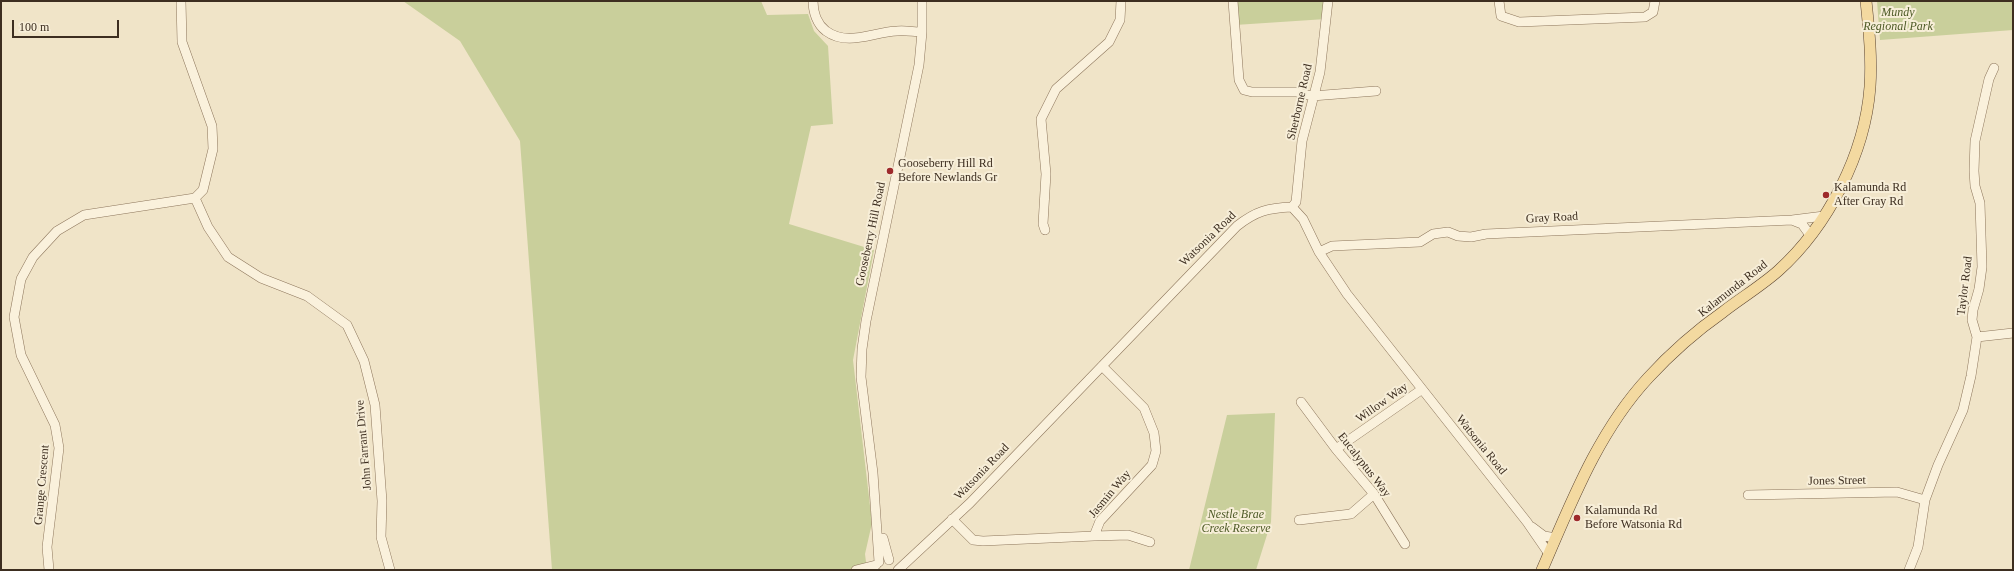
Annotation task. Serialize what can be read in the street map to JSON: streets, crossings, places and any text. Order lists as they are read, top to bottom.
{
  "streets": {
    "main road": ["Kalamunda Road"],
    "street": [
      "Sherborne Road",
      "Gray Road",
      "Gooseberry Hill Road",
      "Watsonia Road",
      "Taylor Road",
      "Willow Way",
      "John Farrant Drive",
      "Eucalyptus Way",
      "Jones Street",
      "Grange Crescent",
      "Jasmin Way"
    ]
  },
  "crossings": [
    ["Sherborne Road", "Watsonia Road"],
    ["Gray Road", "Watsonia Road"],
    ["Gray Road", "Kalamunda Road"],
    ["Gooseberry Hill Road", "Watsonia Road"],
    ["Watsonia Road", "Kalamunda Road"],
    ["Watsonia Road", "Willow Way"],
    ["Watsonia Road", "Jasmin Way"],
    ["Taylor Road", "Jones Street"],
    ["Willow Way", "Eucalyptus Way"],
    ["John Farrant Drive", "Grange Crescent"]
  ],
  "parks": ["Mundy Regional Park", "Nestle Brae Creek Reserve"],
  "places": ["Gooseberry Hill Rd Before Newlands Gr", "Kalamunda Rd After Gray Rd", "Kalamunda Rd Before Watsonia Rd"],
  "scale_bar": "100 m"
}
